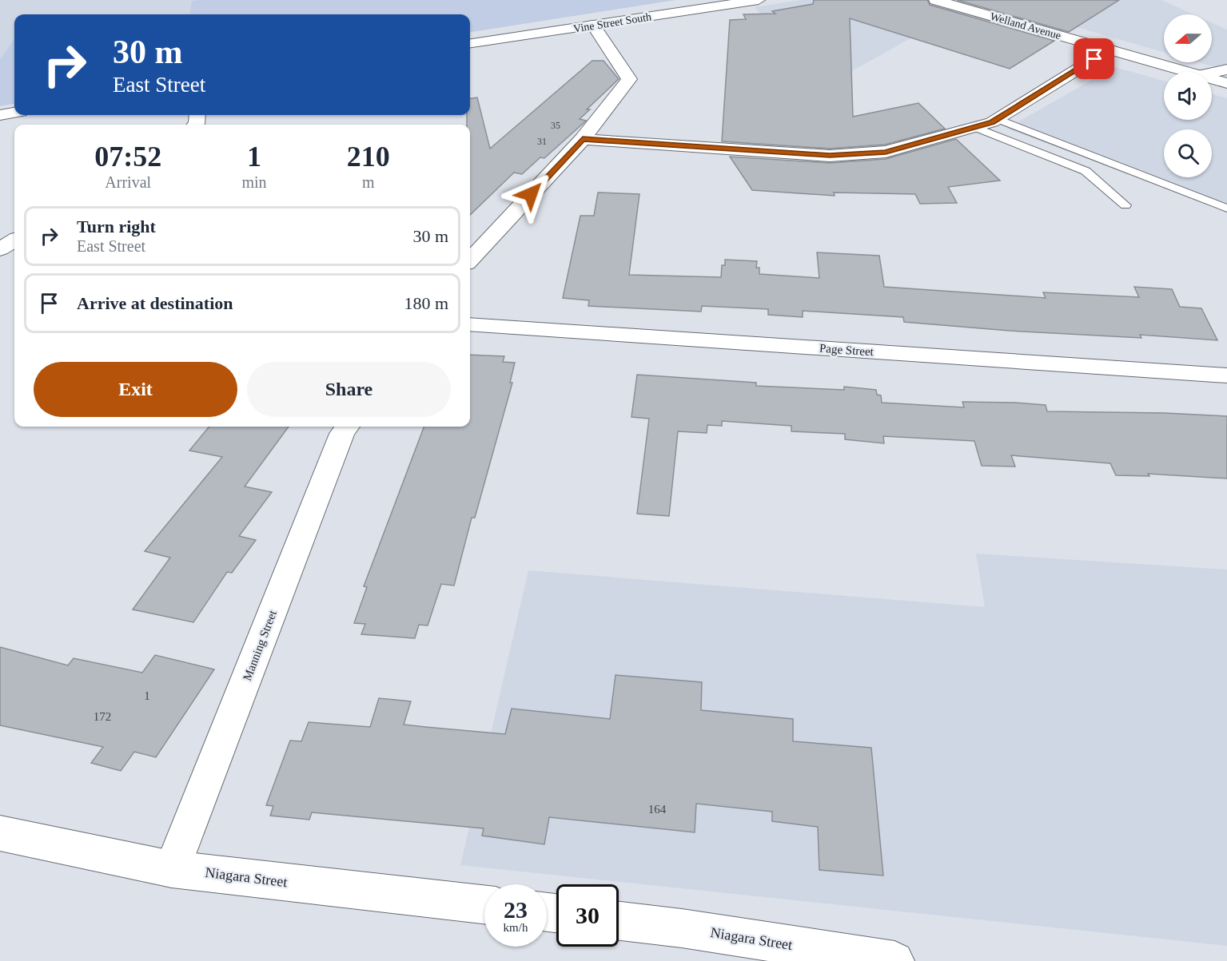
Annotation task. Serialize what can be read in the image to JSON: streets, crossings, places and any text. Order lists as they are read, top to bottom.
{
  "streets": {
    "street": [
      "Vine Street South",
      "Welland Avenue",
      "Page Street",
      "Manning Street",
      "Niagara Street"
    ]
  },
  "crossings": [
    ["Manning Street", "Niagara Street"]
  ],
  "house_numbers": [
    "35",
    "31",
    "1",
    "172",
    "164"
  ],
  "north": "left",
  "page": {
    "turn": ["30 m", "East Street"],
    "eta": [
      "07:52",
      "Arrival",
      "1",
      "min",
      "210",
      "m"
    ],
    "list": [
      {
        "name": "Turn right",
        "note": "East Street",
        "value": "30 m"
      },
      {
        "name": "Arrive at destination",
        "value": "180 m"
      }
    ],
    "buttons": ["Exit", "Share"],
    "speed": "23 km/h",
    "limit": "30"
  }
}
